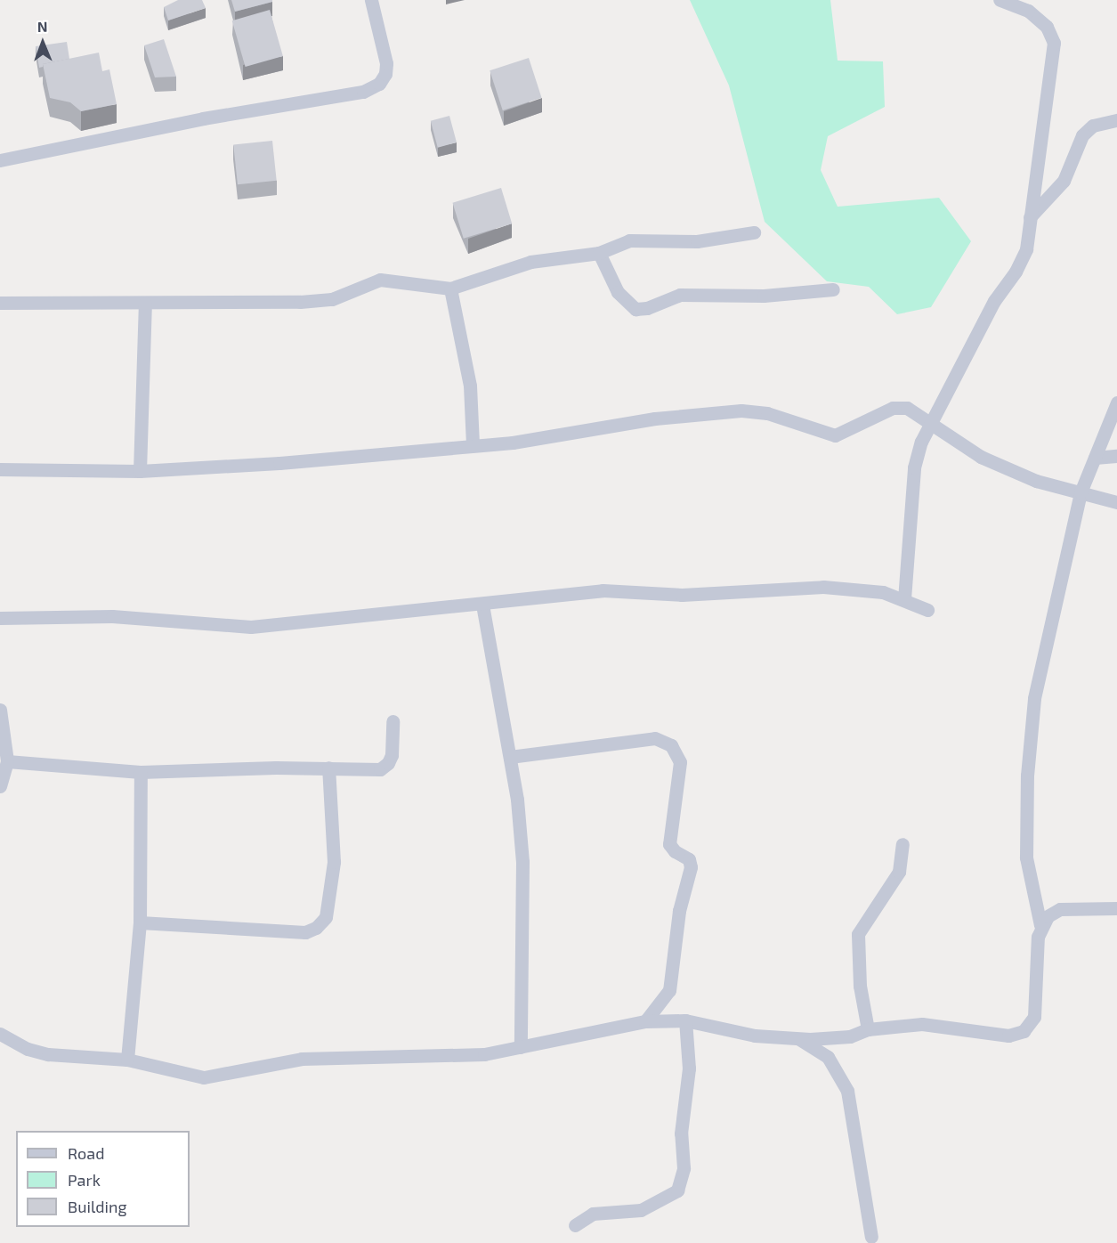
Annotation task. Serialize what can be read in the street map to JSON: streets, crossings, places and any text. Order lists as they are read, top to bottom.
{
  "legend": ["Road", "Park", "Building"],
  "north": "top"
}
